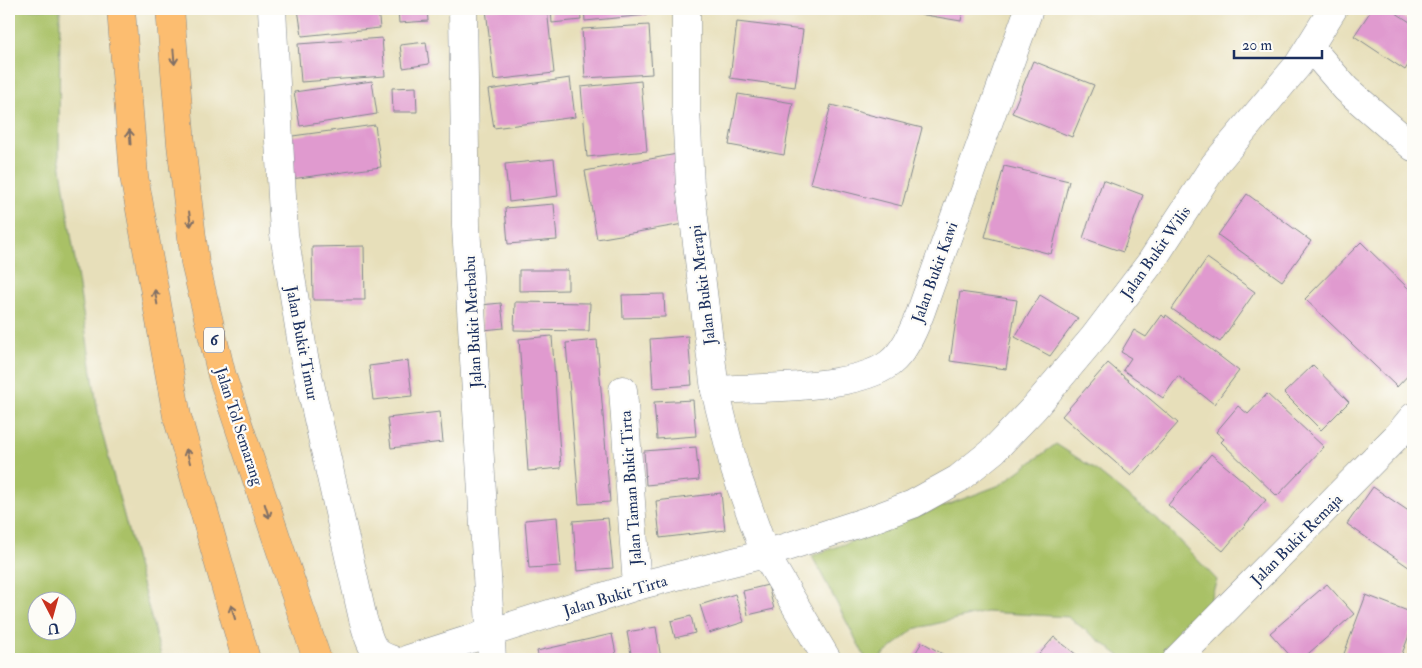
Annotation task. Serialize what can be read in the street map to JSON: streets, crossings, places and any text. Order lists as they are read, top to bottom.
{
  "streets": {
    "highway": ["6", "Jalan Tol Semarang"],
    "street": [
      "Jalan Bukit Wilis",
      "Jalan Bukit Kawi",
      "Jalan Bukit Merapi",
      "Jalan Bukit Merbabu",
      "Jalan Bukit Timur",
      "Jalan Taman Bukit Tirta",
      "Jalan Bukit Remaja",
      "Jalan Bukit Tirta"
    ]
  },
  "crossings": [
    ["Jalan Bukit Wilis", "Jalan Bukit Merapi"],
    ["Jalan Bukit Wilis", "Jalan Bukit Tirta"],
    ["Jalan Bukit Kawi", "Jalan Bukit Merapi"],
    ["Jalan Bukit Merapi", "Jalan Bukit Tirta"],
    ["Jalan Bukit Merbabu", "Jalan Bukit Tirta"],
    ["Jalan Taman Bukit Tirta", "Jalan Bukit Tirta"]
  ],
  "scale_bar": "20 m",
  "north": "bottom"
}
